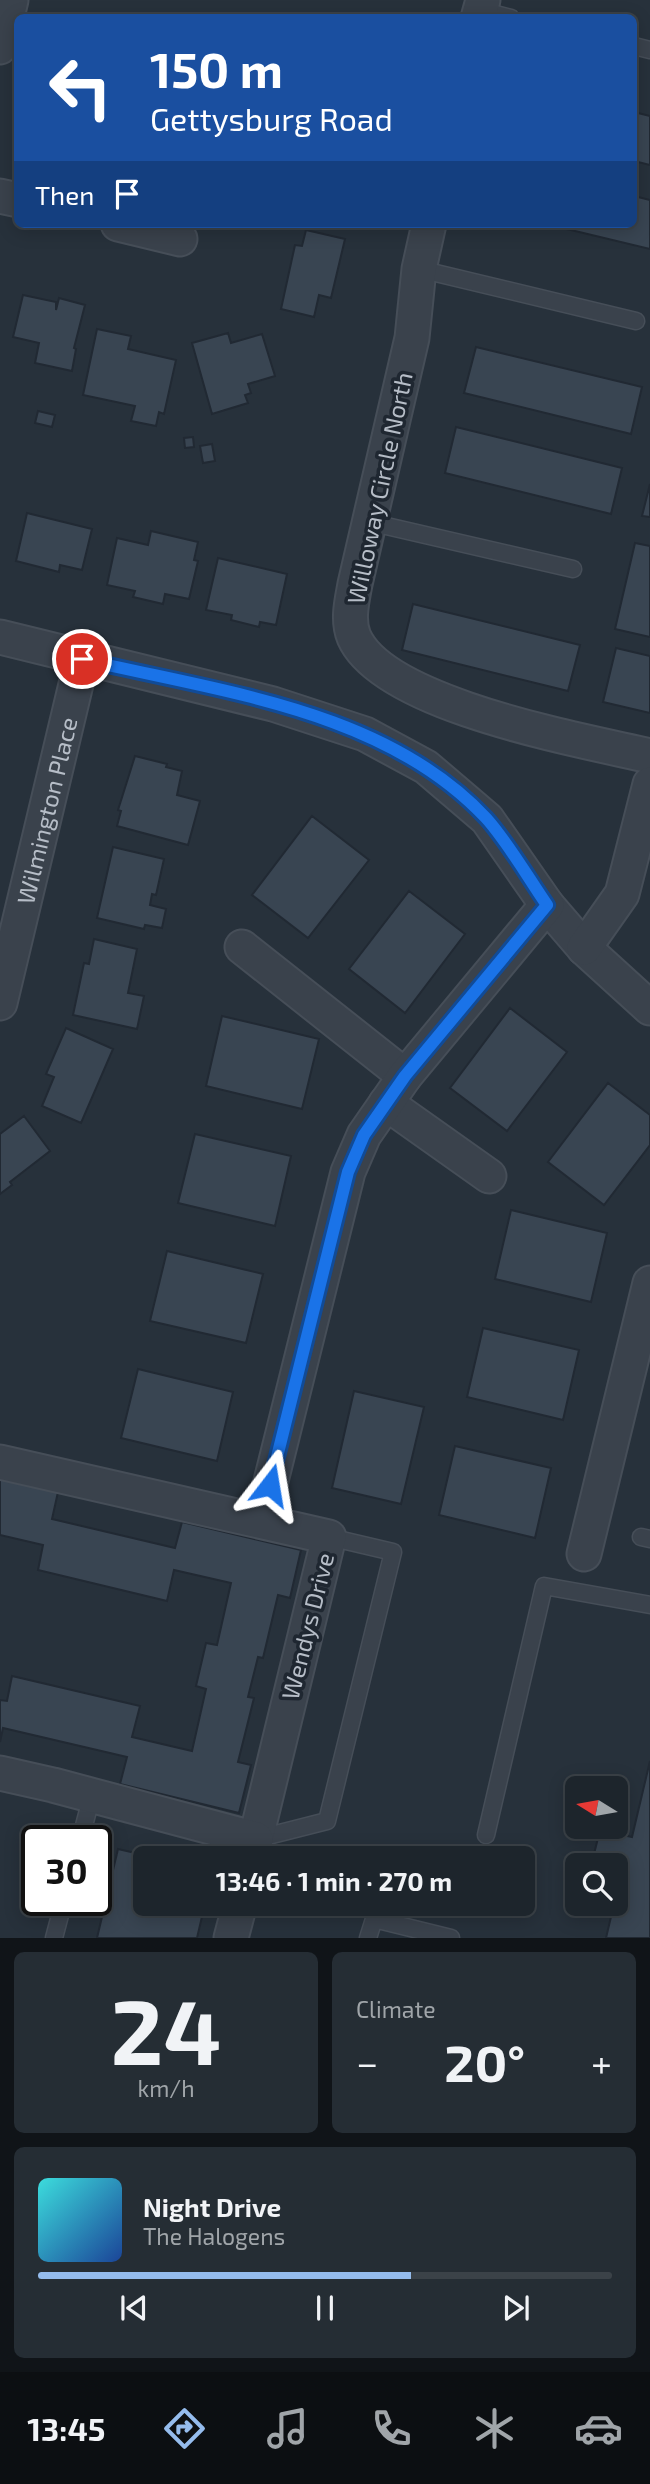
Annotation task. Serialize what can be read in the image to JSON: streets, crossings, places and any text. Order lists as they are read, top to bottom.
{
  "streets": {
    "street": ["Willoway Circle North", "Wilmington Place", "Wendys Drive"]
  },
  "north": "left",
  "page": {
    "turn": ["150 m", "Gettysburg Road"],
    "then": "Then",
    "limit": "30",
    "trip": "13:46 · 1 min · 270 m",
    "tile": [
      ["24", "km/h"],
      "Climate"
    ],
    "heat": ["−", "20°", "+"],
    "song": ["Night Drive", "The Halogens"],
    "tabs": "13:45"
  }
}
